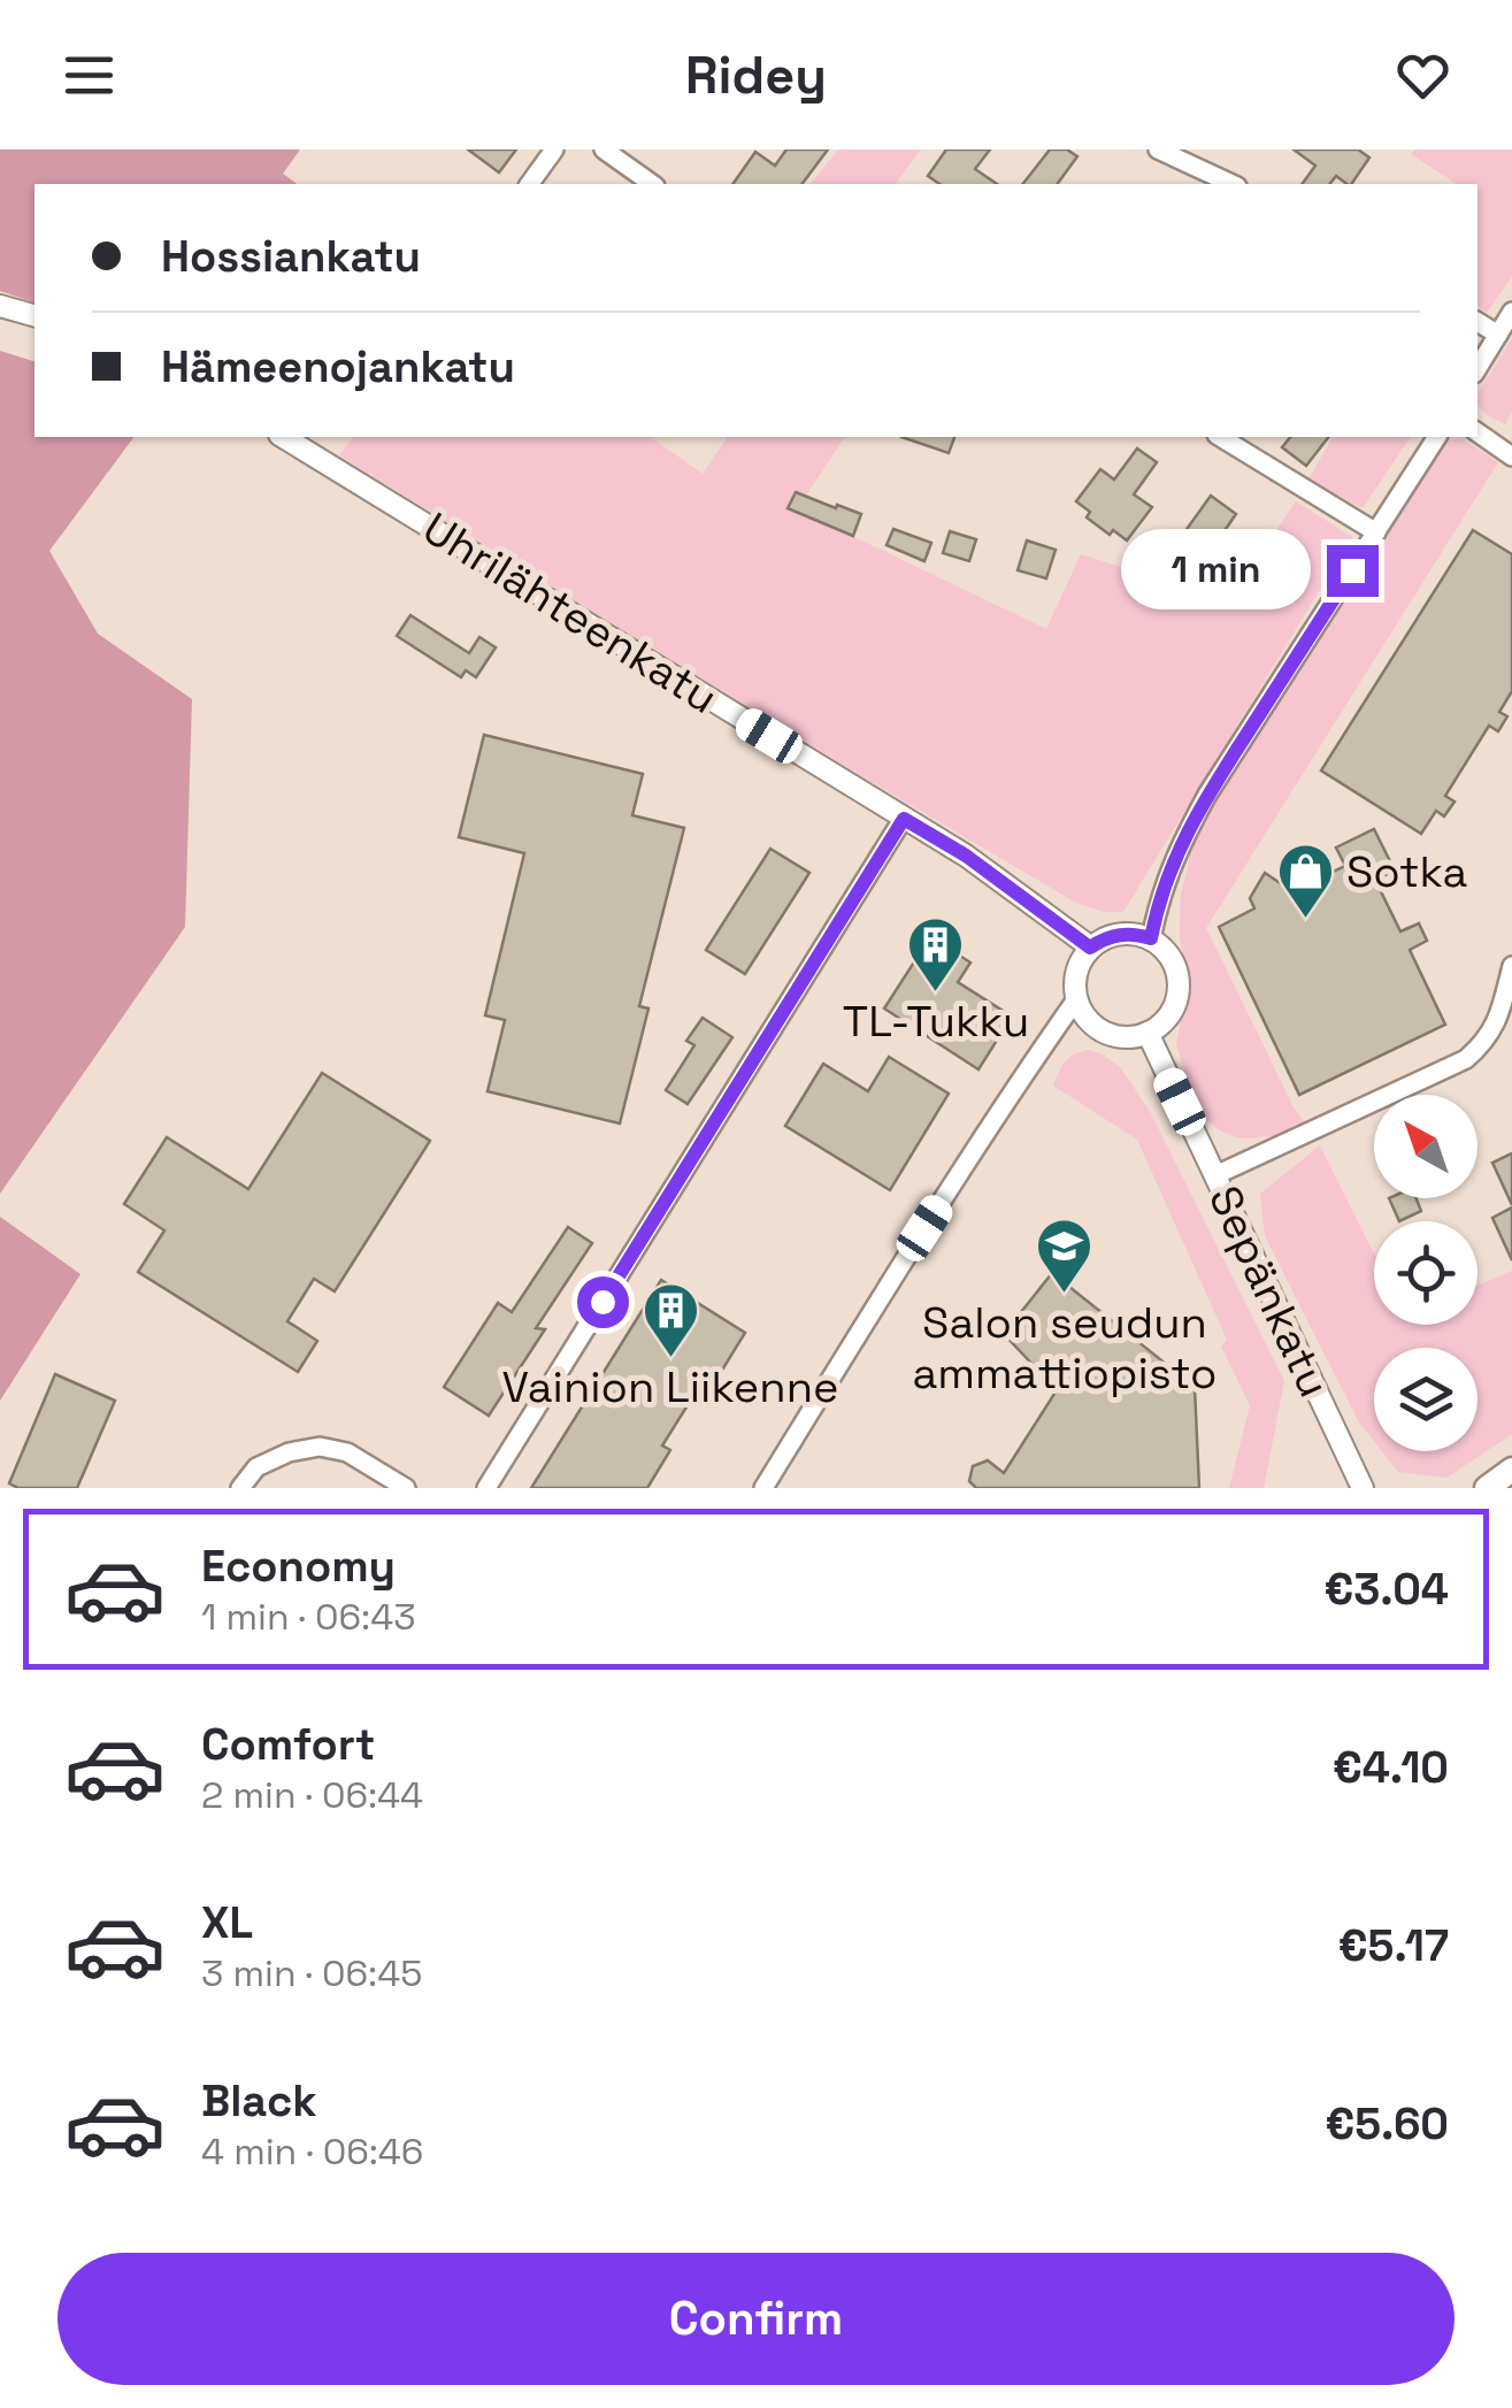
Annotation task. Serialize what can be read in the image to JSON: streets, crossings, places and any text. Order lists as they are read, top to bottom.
{
  "streets": {
    "street": ["Uhrilähteenkatu", "Sepänkatu"]
  },
  "crossings": [
    ["Uhrilähteenkatu", "Sepänkatu"]
  ],
  "places": {
    "shop": ["Sotka"],
    "building": ["TL-Tukku", "Vainion Liikenne"],
    "school or university": ["Salon seudun ammattiopisto"]
  },
  "north": "top left",
  "page": {
    "header": "Ridey",
    "banner": ["Hossiankatu", "Hämeenojankatu"],
    "bubble": "1 min",
    "list": [
      {
        "name": "Economy",
        "note": "1 min · 06:43",
        "value": "€3.04"
      },
      {
        "name": "Comfort",
        "note": "2 min · 06:44",
        "value": "€4.10"
      },
      {
        "name": "XL",
        "note": "3 min · 06:45",
        "value": "€5.17"
      },
      {
        "name": "Black",
        "note": "4 min · 06:46",
        "value": "€5.60"
      }
    ],
    "buttons": "Confirm"
  }
}
